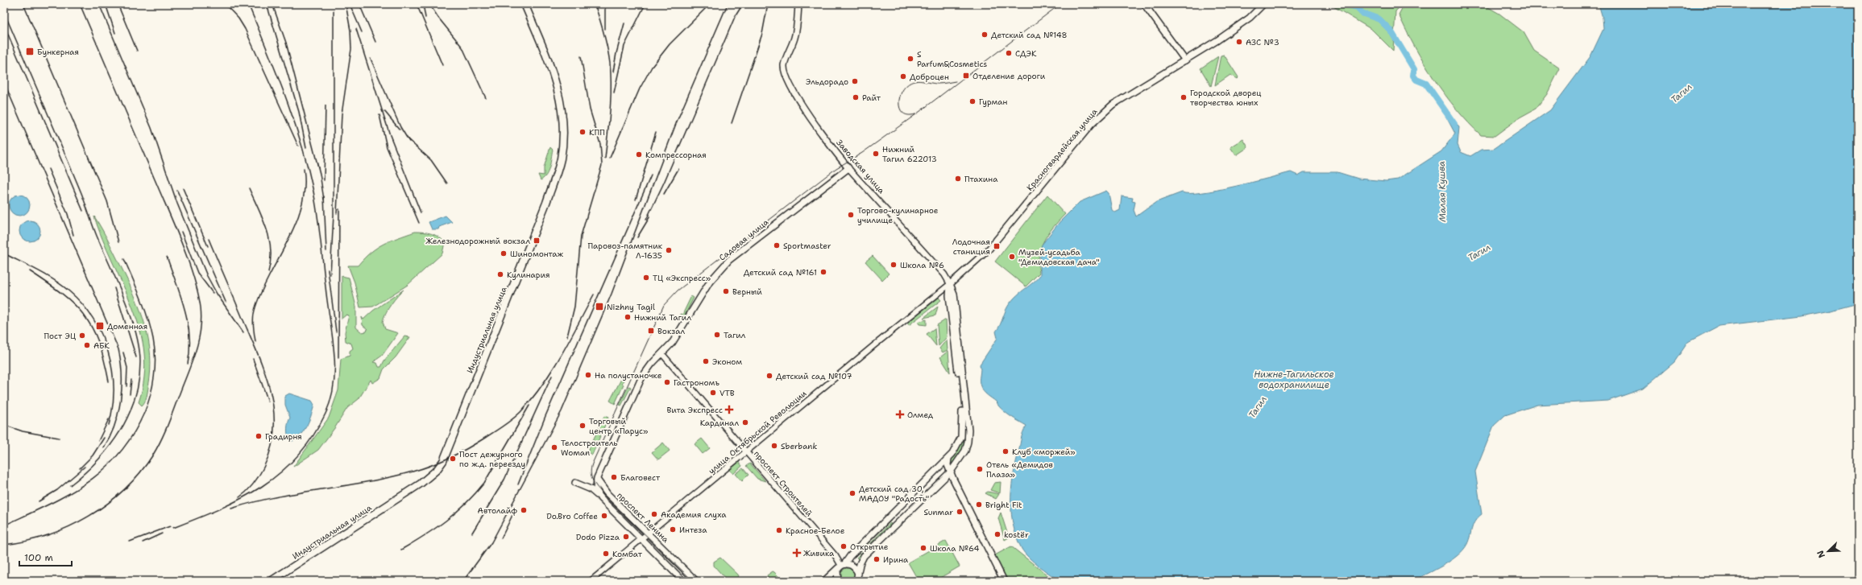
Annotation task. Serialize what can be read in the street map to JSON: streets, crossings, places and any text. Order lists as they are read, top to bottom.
{
  "streets": {
    "main road": [
      "Красногвардейская улица",
      "Заводская улица",
      "Садовая улица",
      "Индустриальная улица",
      "проспект Ленина"
    ],
    "street": ["улица Октябрьской Революции", "проспект Строителей"]
  },
  "crossings": [
    ["Красногвардейская улица", "Заводская улица"],
    ["Красногвардейская улица", "улица Октябрьской Революции"],
    ["Заводская улица", "Садовая улица"],
    ["Заводская улица", "улица Октябрьской Революции"],
    ["Садовая улица", "проспект Строителей"],
    ["Садовая улица", "проспект Ленина"],
    ["улица Октябрьской Революции", "проспект Строителей"],
    ["улица Октябрьской Революции", "проспект Ленина"]
  ],
  "water": ["Тагил", "Малая Кушва", "Нижне-Тагильское водохранилище"],
  "places": {
    "other": [
      "Детский сад №148",
      "АЗС №3",
      "СДЭК",
      "S Parfum&Cosmetics",
      "Доброцен",
      "Эльдорадо",
      "Райт",
      "Городской дворец творчества юных",
      "Гурман",
      "КПП",
      "Нижний Тагил 622013",
      "Компрессорная",
      "Птахина",
      "Торгово-кулинарное училище",
      "Sportmaster",
      "Паровоз-памятник Л-1635",
      "Шиномонтаж",
      "Музей-усадьба \"Демидовская дача\"",
      "Школа №6",
      "Детский сад №161",
      "Кулинария",
      "ТЦ «Экспресс»",
      "Верный",
      "Нижний Тагил",
      "Тагил",
      "Пост ЭЦ",
      "АБК",
      "Эконом",
      "На полустаночке",
      "Детский сад №107",
      "Гастрономъ",
      "VTB",
      "Кардинал",
      "Торговый центр «Парус»",
      "Градирня",
      "Sberbank",
      "Телостроитель Woman",
      "Клуб «моржей»",
      "Пост дежурного по ж.д. переезду",
      "Отель «Демидов Плаза»",
      "Благовест",
      "Детский сад 30, МАДОУ \"Радость\"",
      "Bright Fit",
      "Автолайф",
      "Sunmar",
      "Академия слуха",
      "Do.Bro Coffee",
      "Интеза",
      "Красное-Белое",
      "kostёr",
      "Dodo Pizza",
      "Открытие",
      "Школа №64",
      "Комбат",
      "Ирина"
    ],
    "transit": [
      "Бункерная",
      "Отделение дороги",
      "Железнодорожный вокзал",
      "Лодочная станиция",
      "Nizhny Tagil",
      "Доменная",
      "Вокзал"
    ],
    "health": ["Вита Экспресс", "Олмед", "Живика"]
  },
  "scale_bar": "100 m",
  "north": "bottom left"
}
